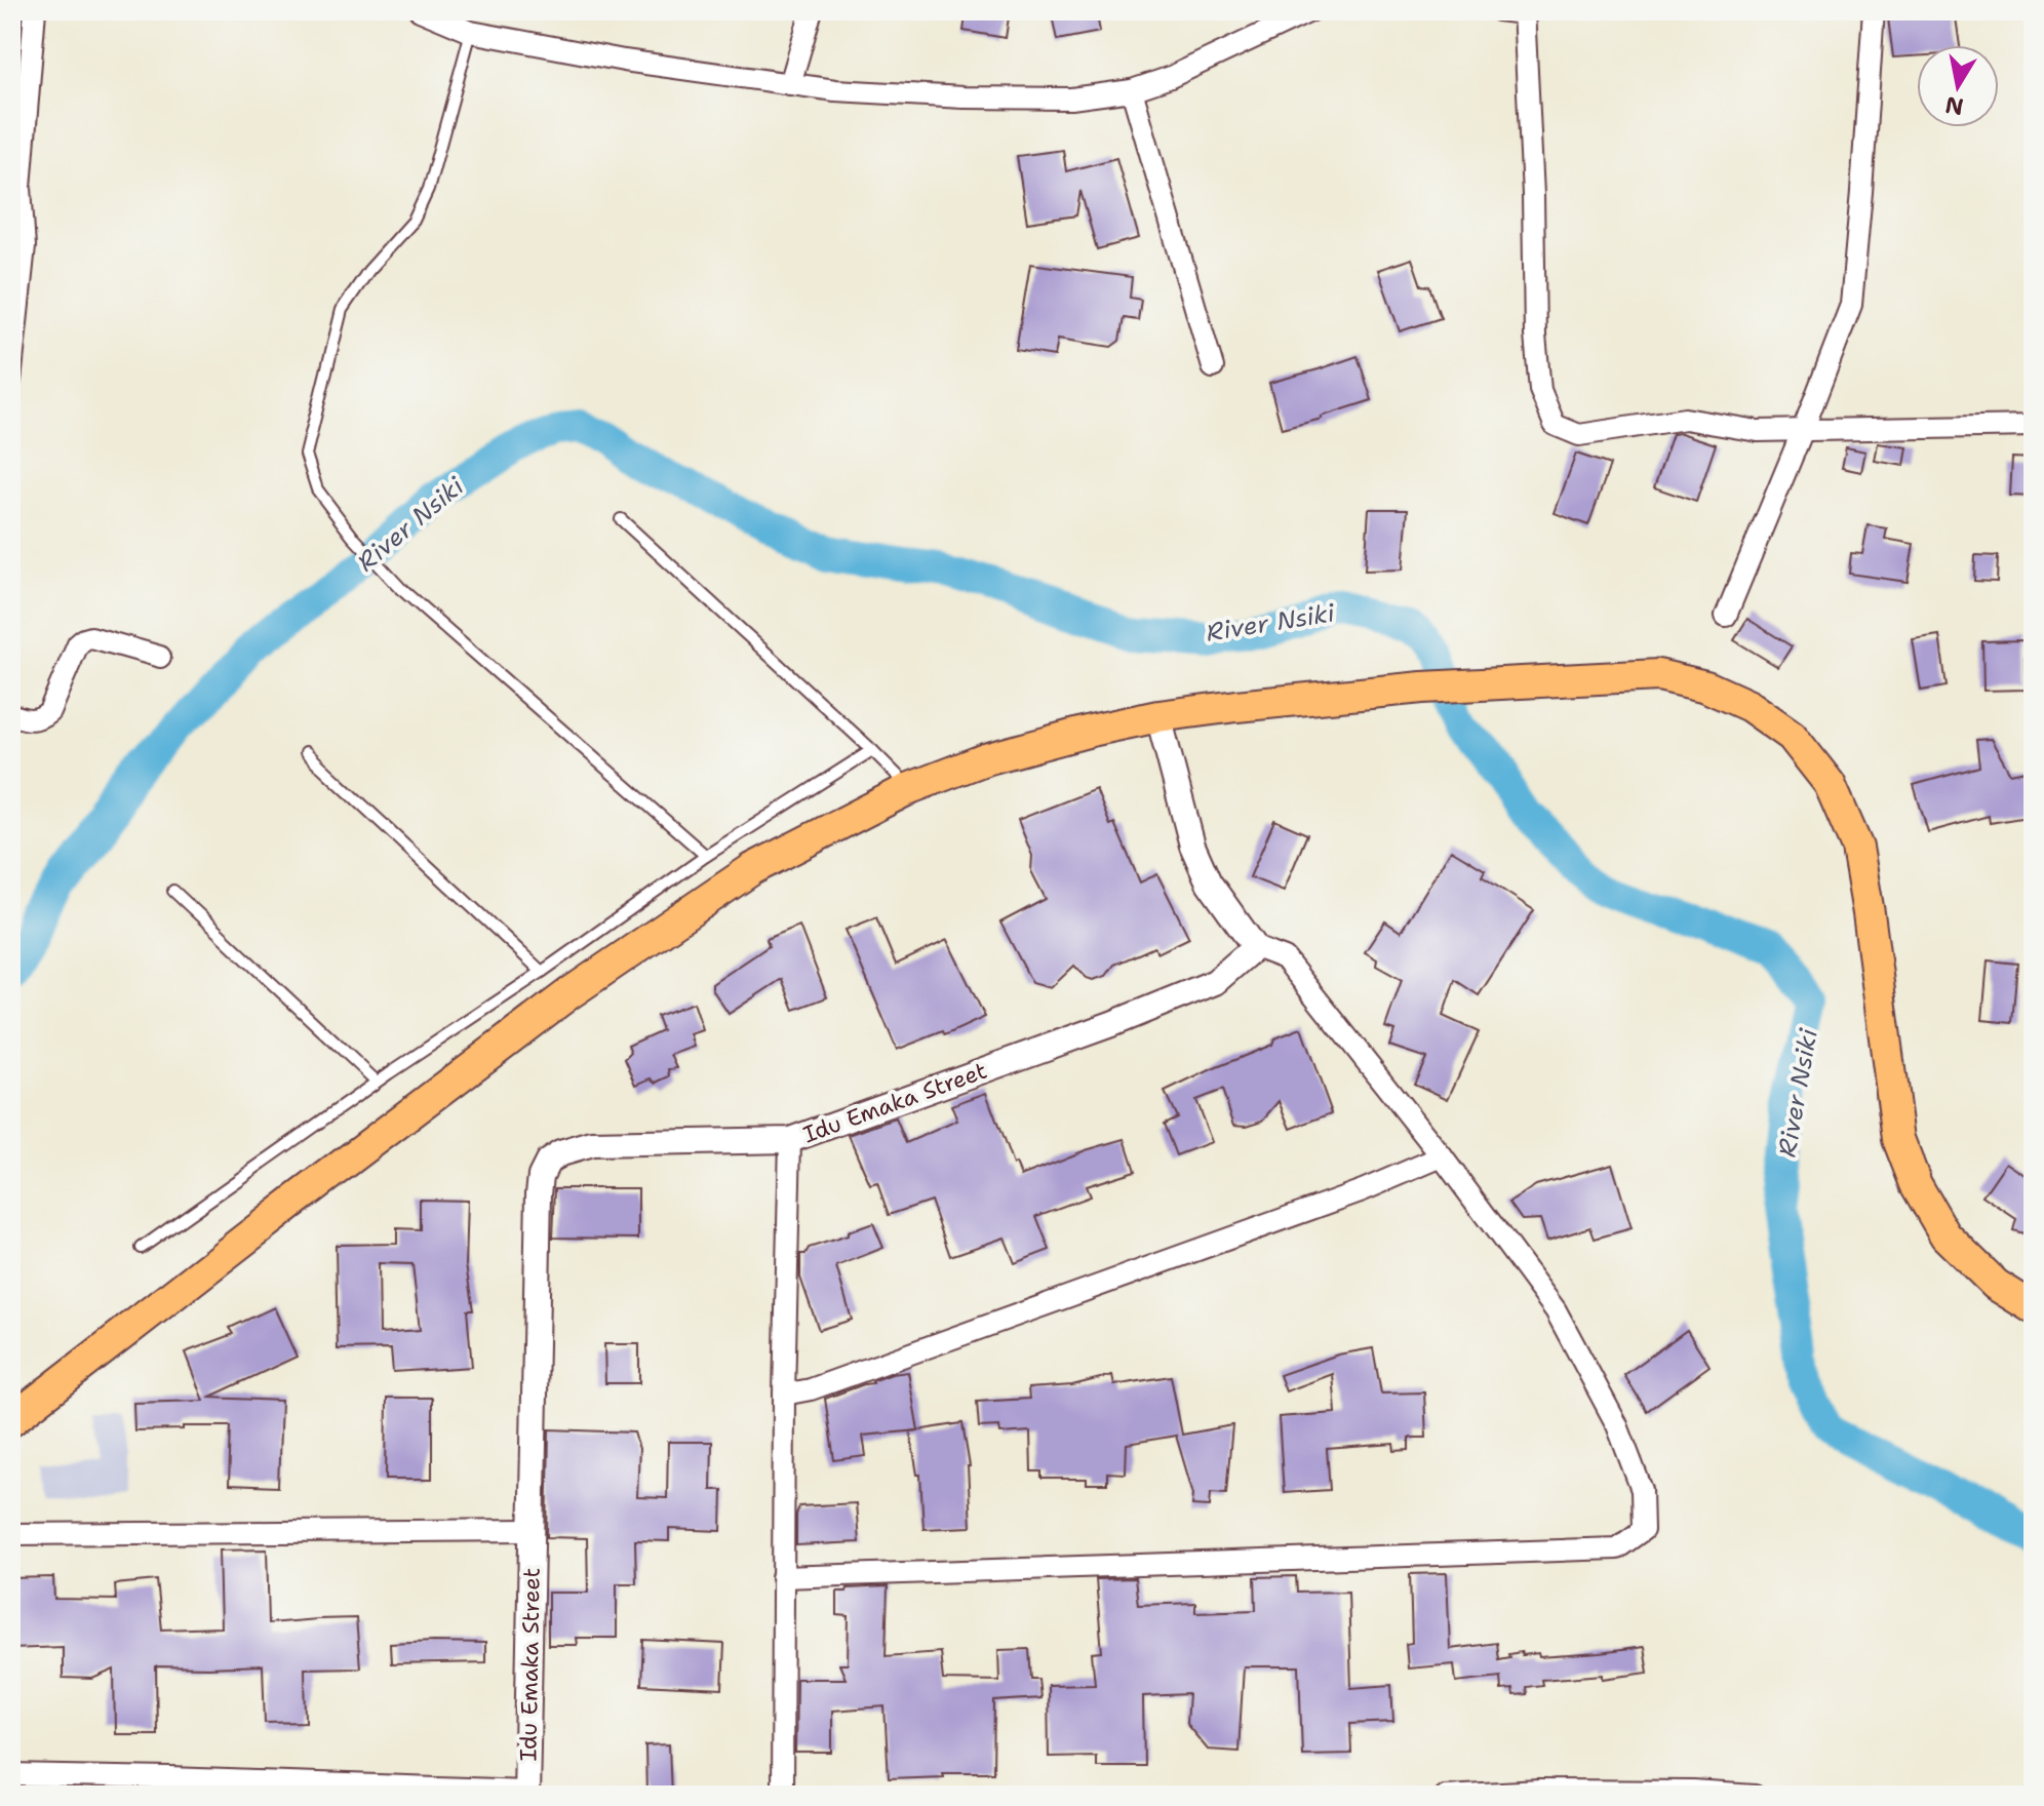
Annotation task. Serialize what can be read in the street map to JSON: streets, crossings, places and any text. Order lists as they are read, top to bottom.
{
  "streets": {
    "street": ["Idu Emaka Street"]
  },
  "water": ["River Nsiki"],
  "north": "bottom"
}
